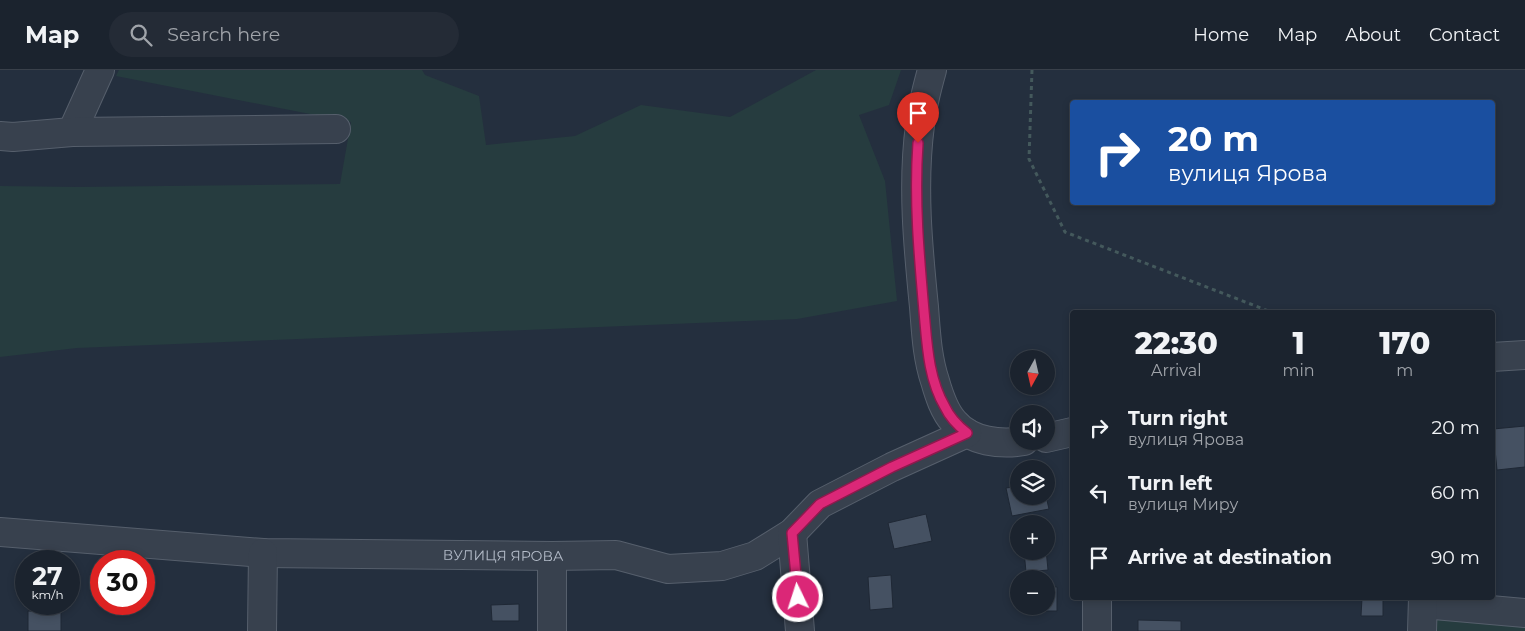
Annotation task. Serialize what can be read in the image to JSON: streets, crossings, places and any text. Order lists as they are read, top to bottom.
{
  "streets": {
    "street": ["ВУЛИЦЯ ЯРОВА"]
  },
  "north": "bottom",
  "page": {
    "header": "Map",
    "search": "Search here",
    "nav": [
      "Home",
      "Map",
      "About",
      "Contact"
    ],
    "turn": ["20 m", "вулиця Ярова"],
    "eta": [
      "22:30",
      "Arrival",
      "1",
      "min",
      "170",
      "m"
    ],
    "map_buttons": ["+", "−"],
    "list": [
      {
        "name": "Turn right",
        "note": "вулиця Ярова",
        "value": "20 m"
      },
      {
        "name": "Turn left",
        "note": "вулиця Миру",
        "value": "60 m"
      },
      {
        "name": "Arrive at destination",
        "value": "90 m"
      }
    ],
    "speed": "27 km/h",
    "limit": "30"
  }
}
